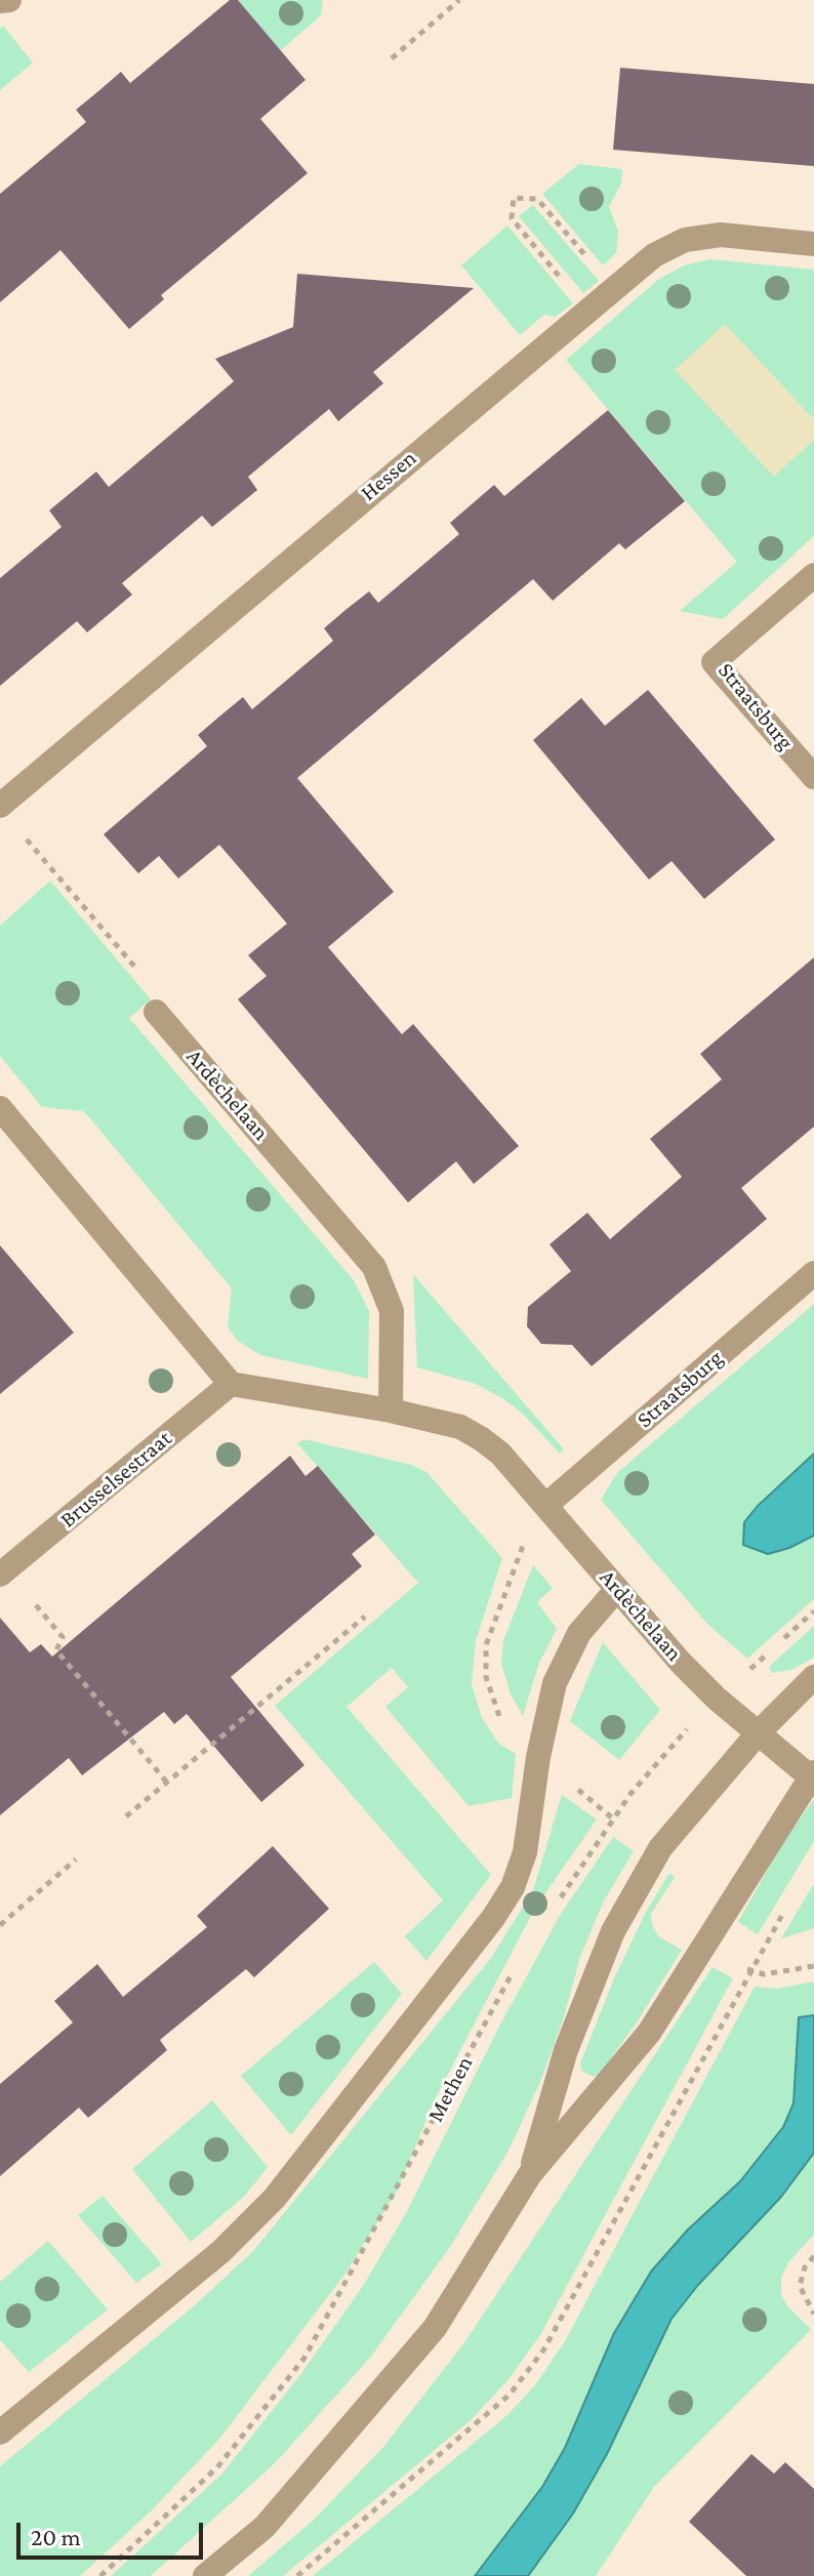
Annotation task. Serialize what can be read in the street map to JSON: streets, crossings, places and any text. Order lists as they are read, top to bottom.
{
  "streets": {
    "street": [
      "Hessen",
      "Straatsburg",
      "Ardèchelaan",
      "Brusselsestraat"
    ],
    "path": ["Methen"]
  },
  "crossings": [
    ["Straatsburg", "Ardèchelaan"],
    ["Ardèchelaan", "Brusselsestraat"]
  ],
  "scale_bar": "20 m"
}
